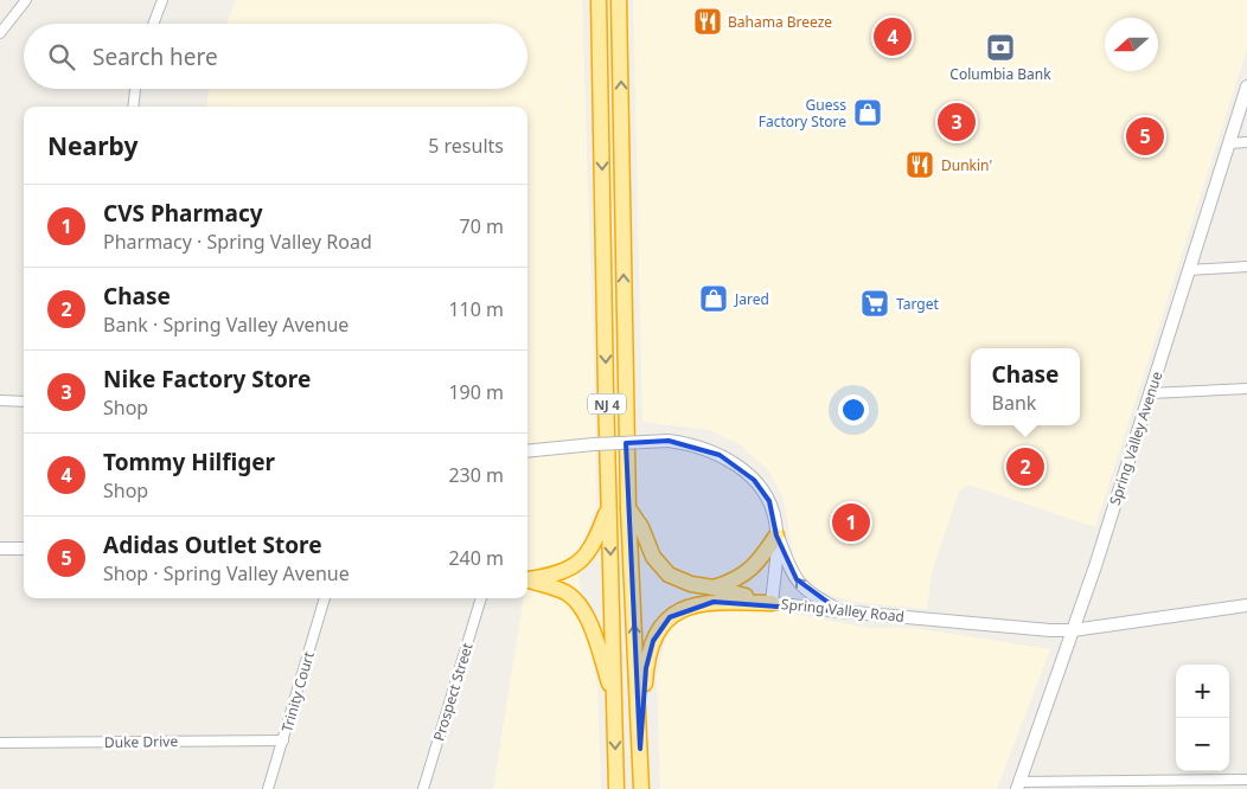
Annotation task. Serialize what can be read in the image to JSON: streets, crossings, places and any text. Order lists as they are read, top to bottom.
{
  "streets": {
    "highway": ["NJ 4"],
    "street": [
      "Spring Valley Avenue",
      "Spring Valley Road",
      "Trinity Court",
      "Prospect Street",
      "Duke Drive"
    ]
  },
  "crossings": [
    ["Spring Valley Avenue", "Spring Valley Road"],
    ["Trinity Court", "Duke Drive"]
  ],
  "places": {
    "restaurant": ["Bahama Breeze", "Dunkin'"],
    "bank": ["Columbia Bank"],
    "shop": ["Guess Factory Store", "Jared"],
    "supermarket": ["Target"]
  },
  "north": "left",
  "page": {
    "pins": [
      "4",
      "3",
      "5",
      "2",
      "1"
    ],
    "search": "Search here",
    "heading": ["Nearby", "5 results"],
    "list": [
      {
        "mark": "1",
        "name": "CVS Pharmacy",
        "note": "Pharmacy · Spring Valley Road",
        "value": "70 m"
      },
      {
        "mark": "2",
        "name": "Chase",
        "note": "Bank · Spring Valley Avenue",
        "value": "110 m"
      },
      {
        "mark": "3",
        "name": "Nike Factory Store",
        "note": "Shop",
        "value": "190 m"
      },
      {
        "mark": "4",
        "name": "Tommy Hilfiger",
        "note": "Shop",
        "value": "230 m"
      },
      {
        "mark": "5",
        "name": "Adidas Outlet Store",
        "note": "Shop · Spring Valley Avenue",
        "value": "240 m"
      }
    ],
    "popup": ["Chase", "Bank"],
    "map_buttons": ["+", "−"]
  }
}
